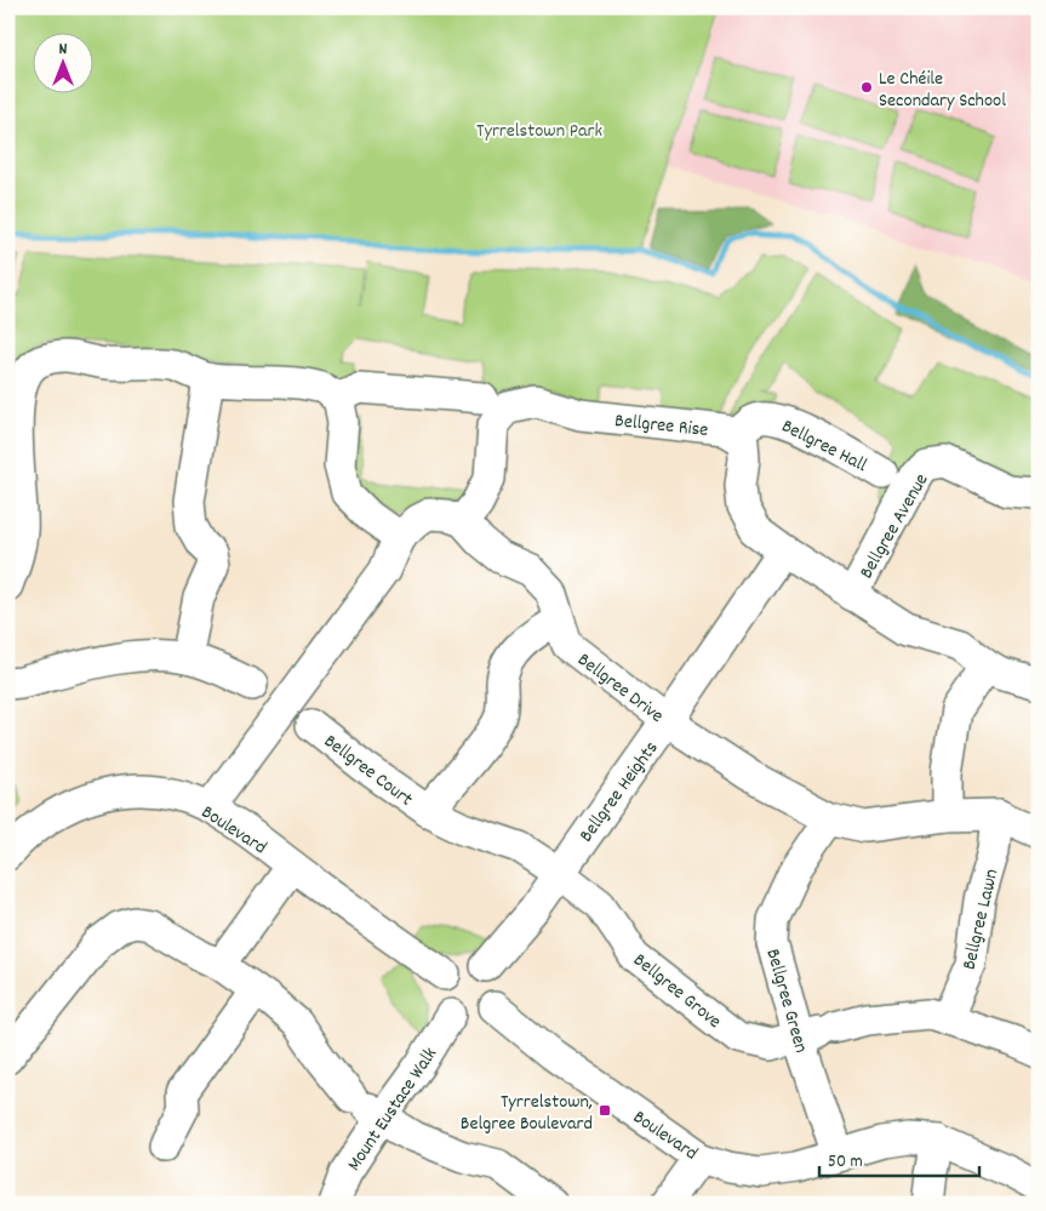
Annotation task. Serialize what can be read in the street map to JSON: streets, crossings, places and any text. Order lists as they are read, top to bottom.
{
  "streets": {
    "street": [
      "Bellgree Rise",
      "Bellgree Hall",
      "Bellgree Avenue",
      "Bellgree Drive",
      "Bellgree Court",
      "Bellgree Heights",
      "Boulevard",
      "Bellgree Lawn",
      "Bellgree Grove",
      "Bellgree Green",
      "Mount Eustace Walk"
    ]
  },
  "crossings": [
    ["Bellgree Rise", "Bellgree Hall"],
    ["Bellgree Rise", "Bellgree Avenue"],
    ["Bellgree Rise", "Bellgree Drive"],
    ["Bellgree Rise", "Bellgree Heights"],
    ["Bellgree Drive", "Bellgree Court"],
    ["Bellgree Drive", "Bellgree Heights"],
    ["Bellgree Drive", "Bellgree Lawn"],
    ["Bellgree Drive", "Bellgree Green"],
    ["Bellgree Court", "Bellgree Heights"],
    ["Bellgree Court", "Bellgree Grove"],
    ["Bellgree Heights", "Boulevard"],
    ["Bellgree Heights", "Bellgree Grove"],
    ["Bellgree Heights", "Mount Eustace Walk"],
    ["Boulevard", "Bellgree Green"],
    ["Boulevard", "Mount Eustace Walk"],
    ["Bellgree Grove", "Bellgree Green"]
  ],
  "parks": ["Tyrrelstown Park"],
  "places": {
    "other": ["Le Chéile Secondary School"],
    "transit": ["Tyrrelstown, Belgree Boulevard"]
  },
  "scale_bar": "50 m",
  "north": "top"
}
